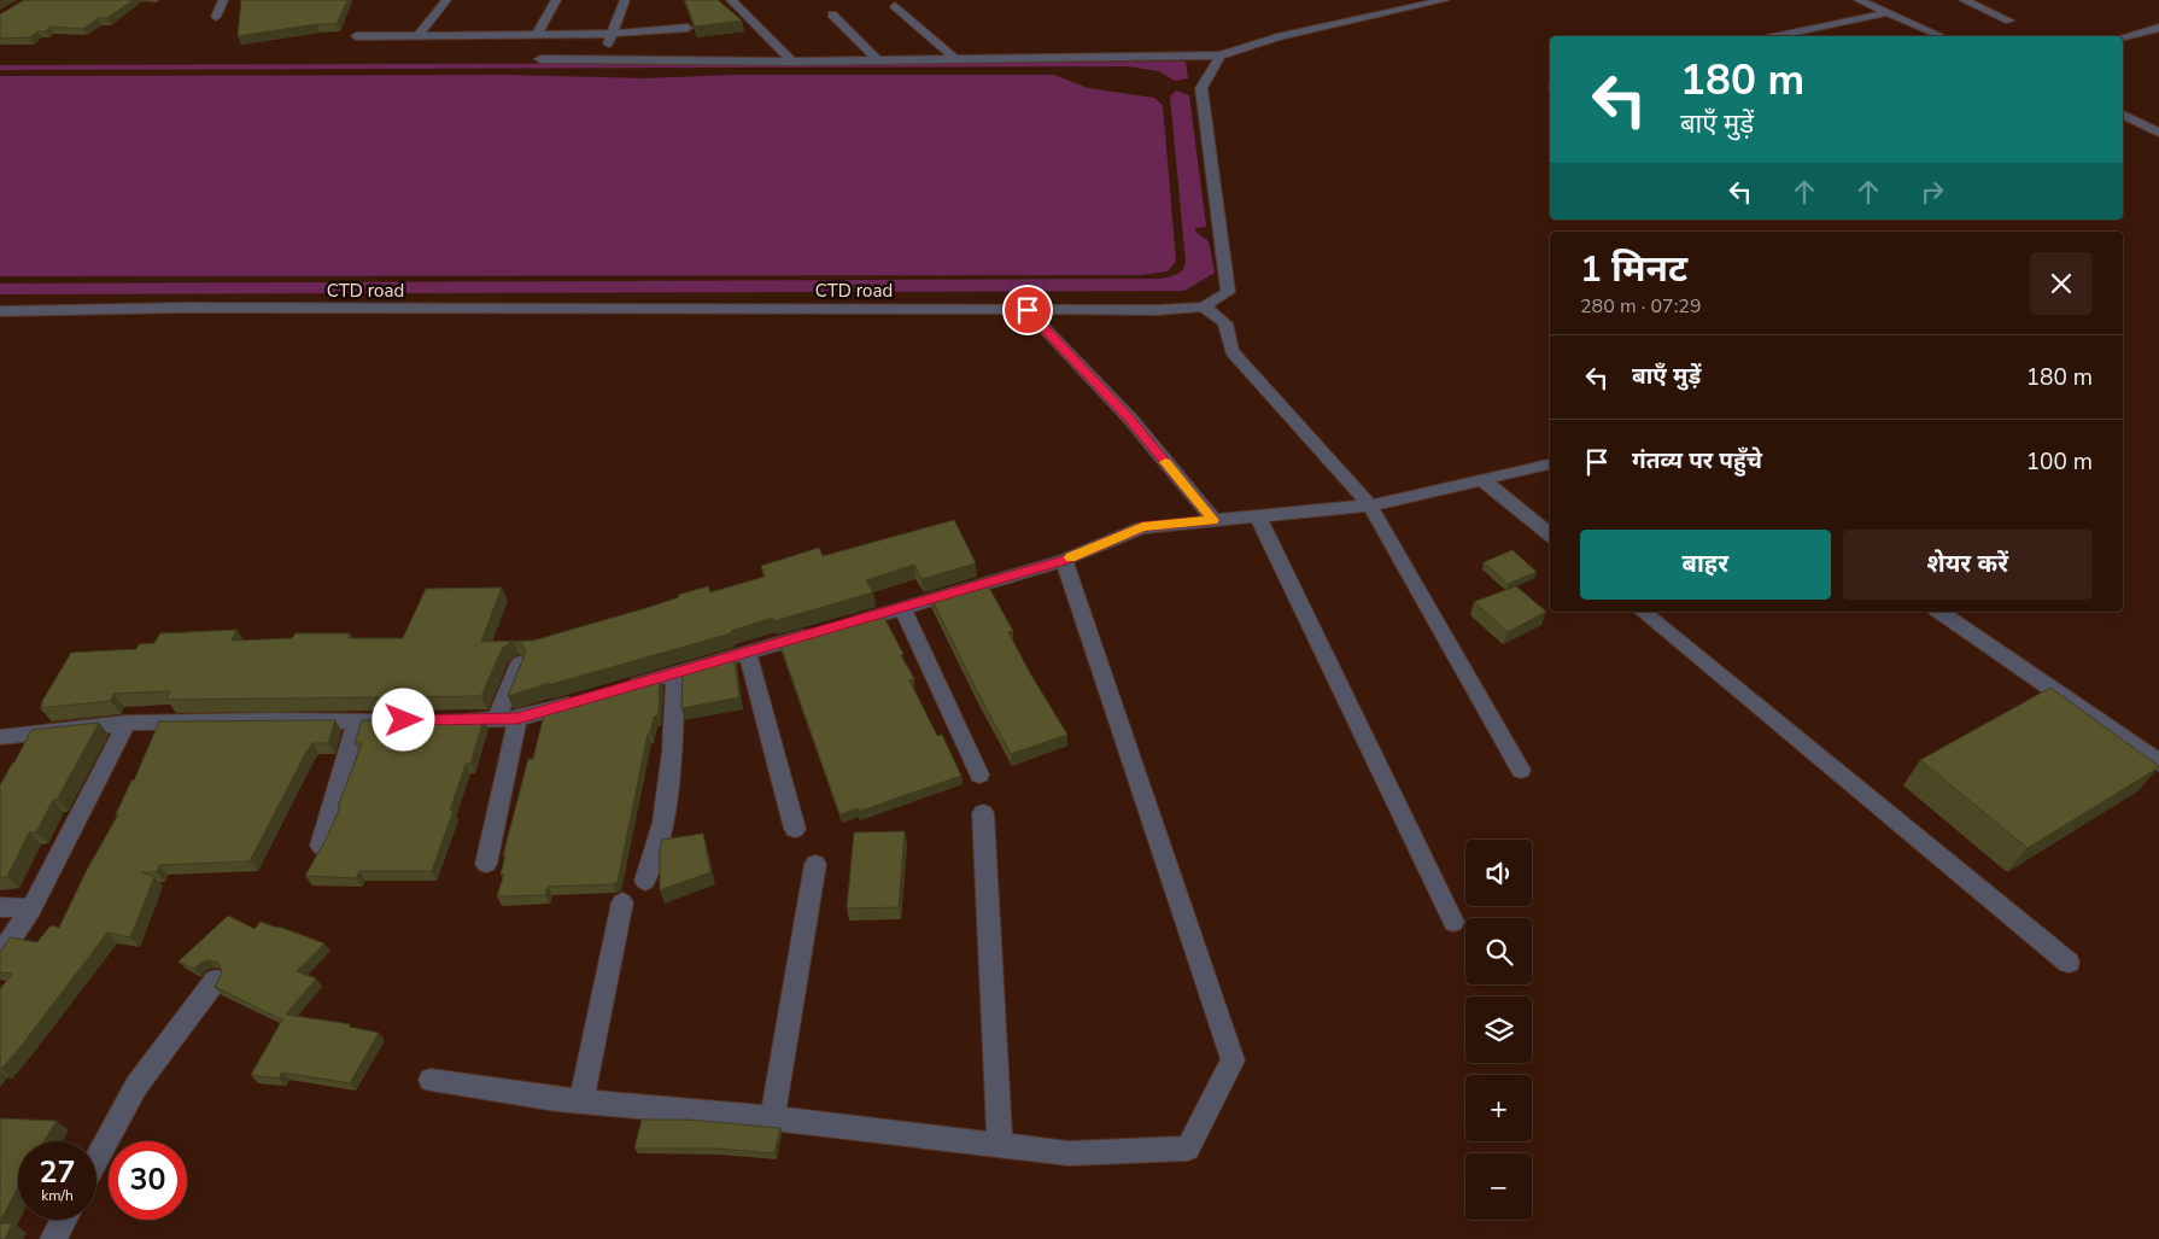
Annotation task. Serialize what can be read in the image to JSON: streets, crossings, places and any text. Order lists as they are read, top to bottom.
{
  "streets": {
    "street": ["CTD road"]
  },
  "page": {
    "turn": ["180 m", "बाएँ मुड़ें"],
    "heading": ["1 मिनट", "280 m · 07:29"],
    "list": [
      {
        "name": "बाएँ मुड़ें",
        "value": "180 m"
      },
      {
        "name": "गंतव्य पर पहुँचे",
        "value": "100 m"
      }
    ],
    "buttons": ["बाहर", "शेयर करें"],
    "map_buttons": ["+", "−"],
    "speed": "27 km/h",
    "limit": "30"
  }
}
